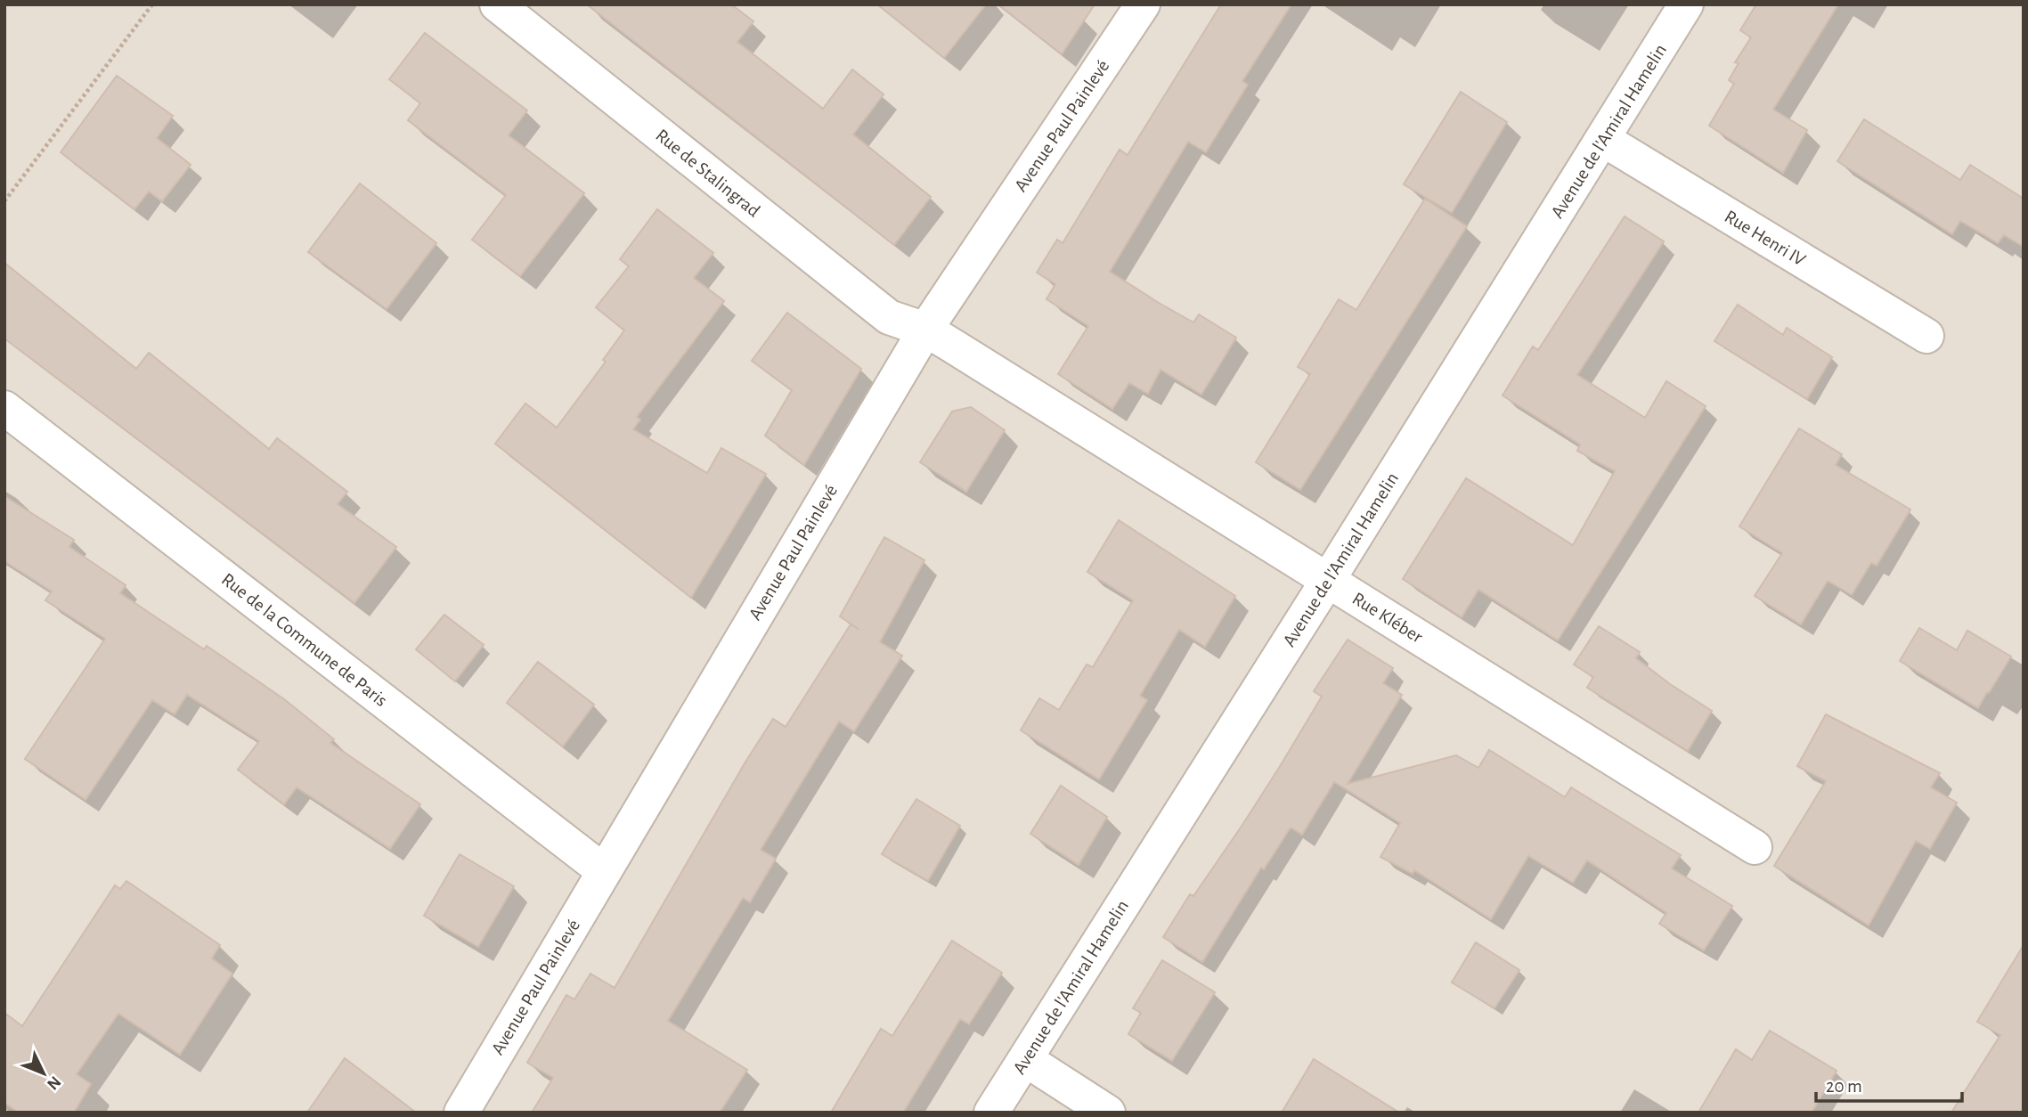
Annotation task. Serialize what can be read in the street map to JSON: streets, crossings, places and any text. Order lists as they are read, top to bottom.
{
  "streets": {
    "street": [
      "Avenue Paul Painlevé",
      "Avenue de l'Amiral Hamelin",
      "Rue de Stalingrad",
      "Rue Henri IV",
      "Rue Kléber",
      "Rue de la Commune de Paris"
    ]
  },
  "crossings": [
    ["Avenue Paul Painlevé", "Rue de Stalingrad"],
    ["Avenue Paul Painlevé", "Rue Kléber"],
    ["Avenue Paul Painlevé", "Rue de la Commune de Paris"],
    ["Avenue de l'Amiral Hamelin", "Rue Henri IV"],
    ["Avenue de l'Amiral Hamelin", "Rue Kléber"],
    ["Rue de Stalingrad", "Rue Kléber"]
  ],
  "scale_bar": "20 m",
  "north": "bottom right"
}
